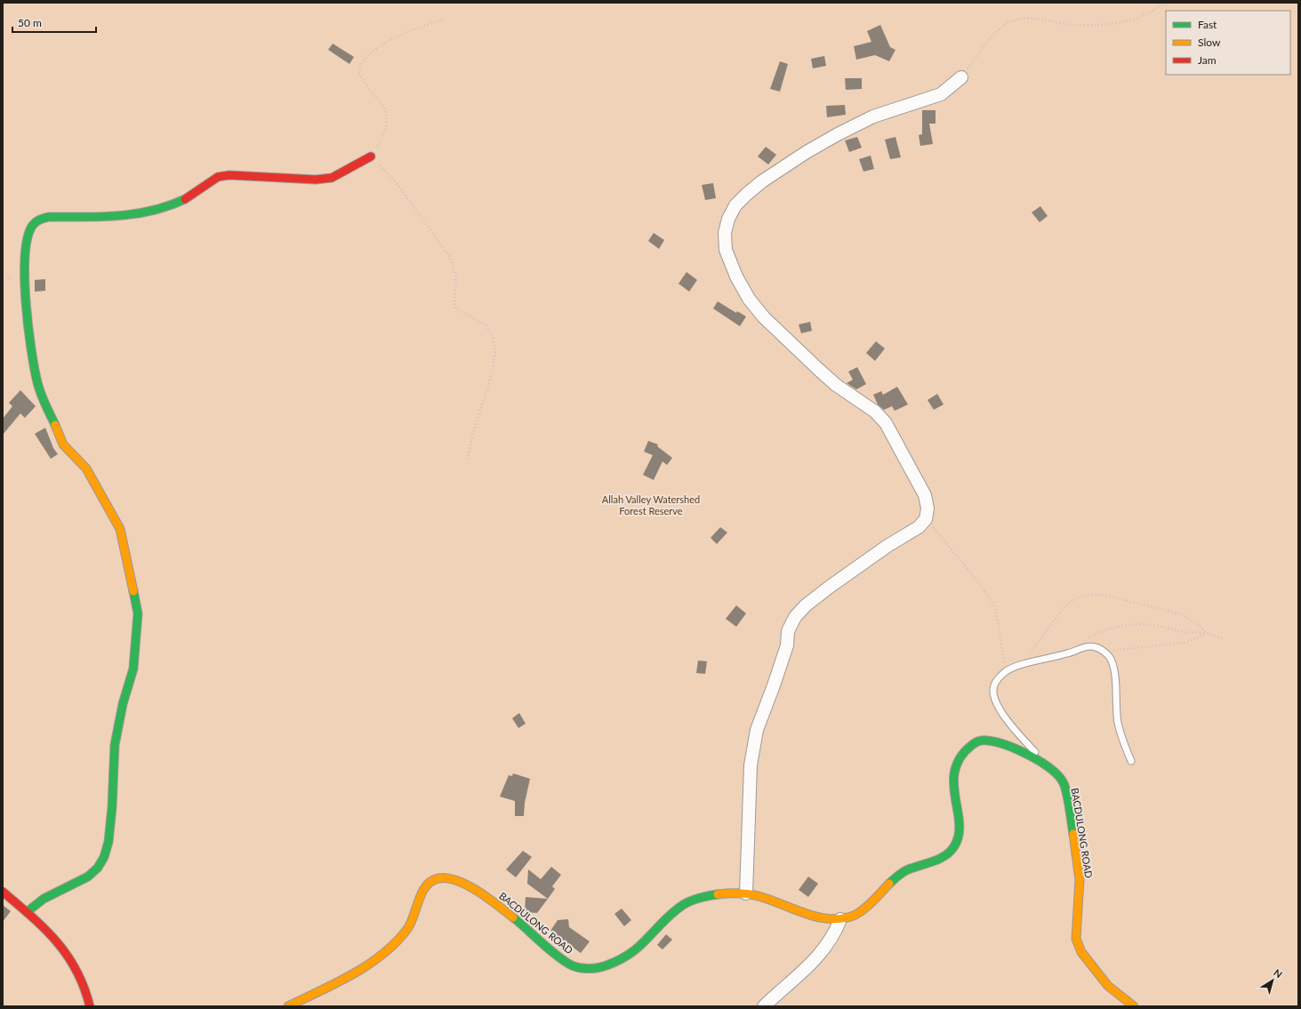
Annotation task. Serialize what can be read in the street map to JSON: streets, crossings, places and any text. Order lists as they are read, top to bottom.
{
  "streets": {
    "street": ["BACDULONG ROAD"]
  },
  "parks": ["Allah Valley Watershed Forest Reserve"],
  "legend": ["Fast", "Slow", "Jam"],
  "scale_bar": "50 m",
  "north": "top right"
}
